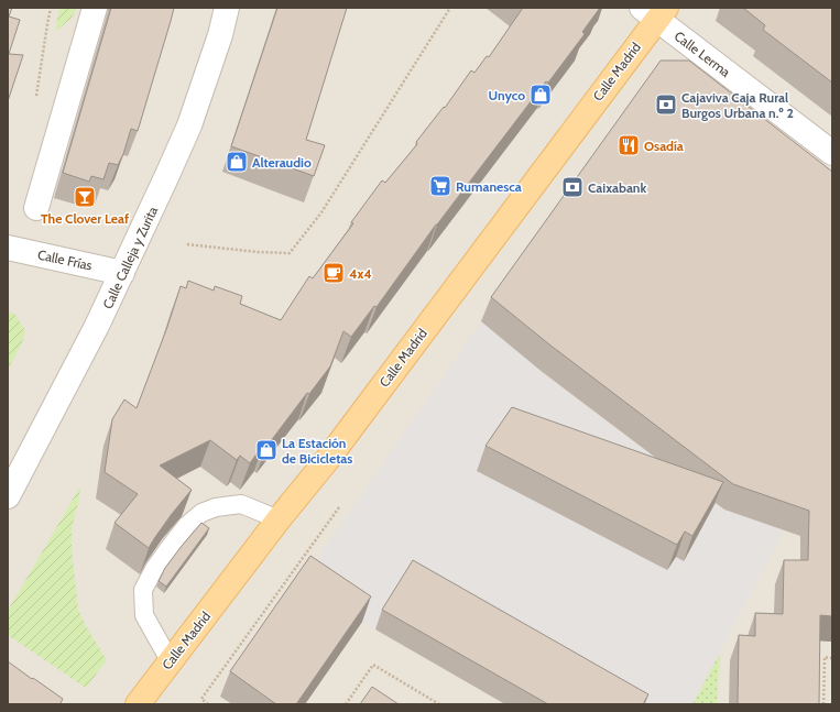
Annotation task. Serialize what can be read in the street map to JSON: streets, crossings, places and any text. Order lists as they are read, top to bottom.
{
  "streets": {
    "main road": ["Calle Madrid"],
    "street": ["Calle Lerma", "Calle Calleja y Zurita", "Calle Frías"]
  },
  "crossings": [
    ["Calle Lerma", "Calle Madrid"],
    ["Calle Calleja y Zurita", "Calle Frías"]
  ],
  "places": {
    "shop": ["Unyco", "Alteraudio", "La Estación de Bicicletas"],
    "bank": ["Cajaviva Caja Rural Burgos Urbana n.º 2", "Caixabank"],
    "restaurant": ["Osadía"],
    "supermarket": ["Rumanesca"],
    "bar": ["The Clover Leaf"],
    "cafe": ["4x4"]
  }
}
